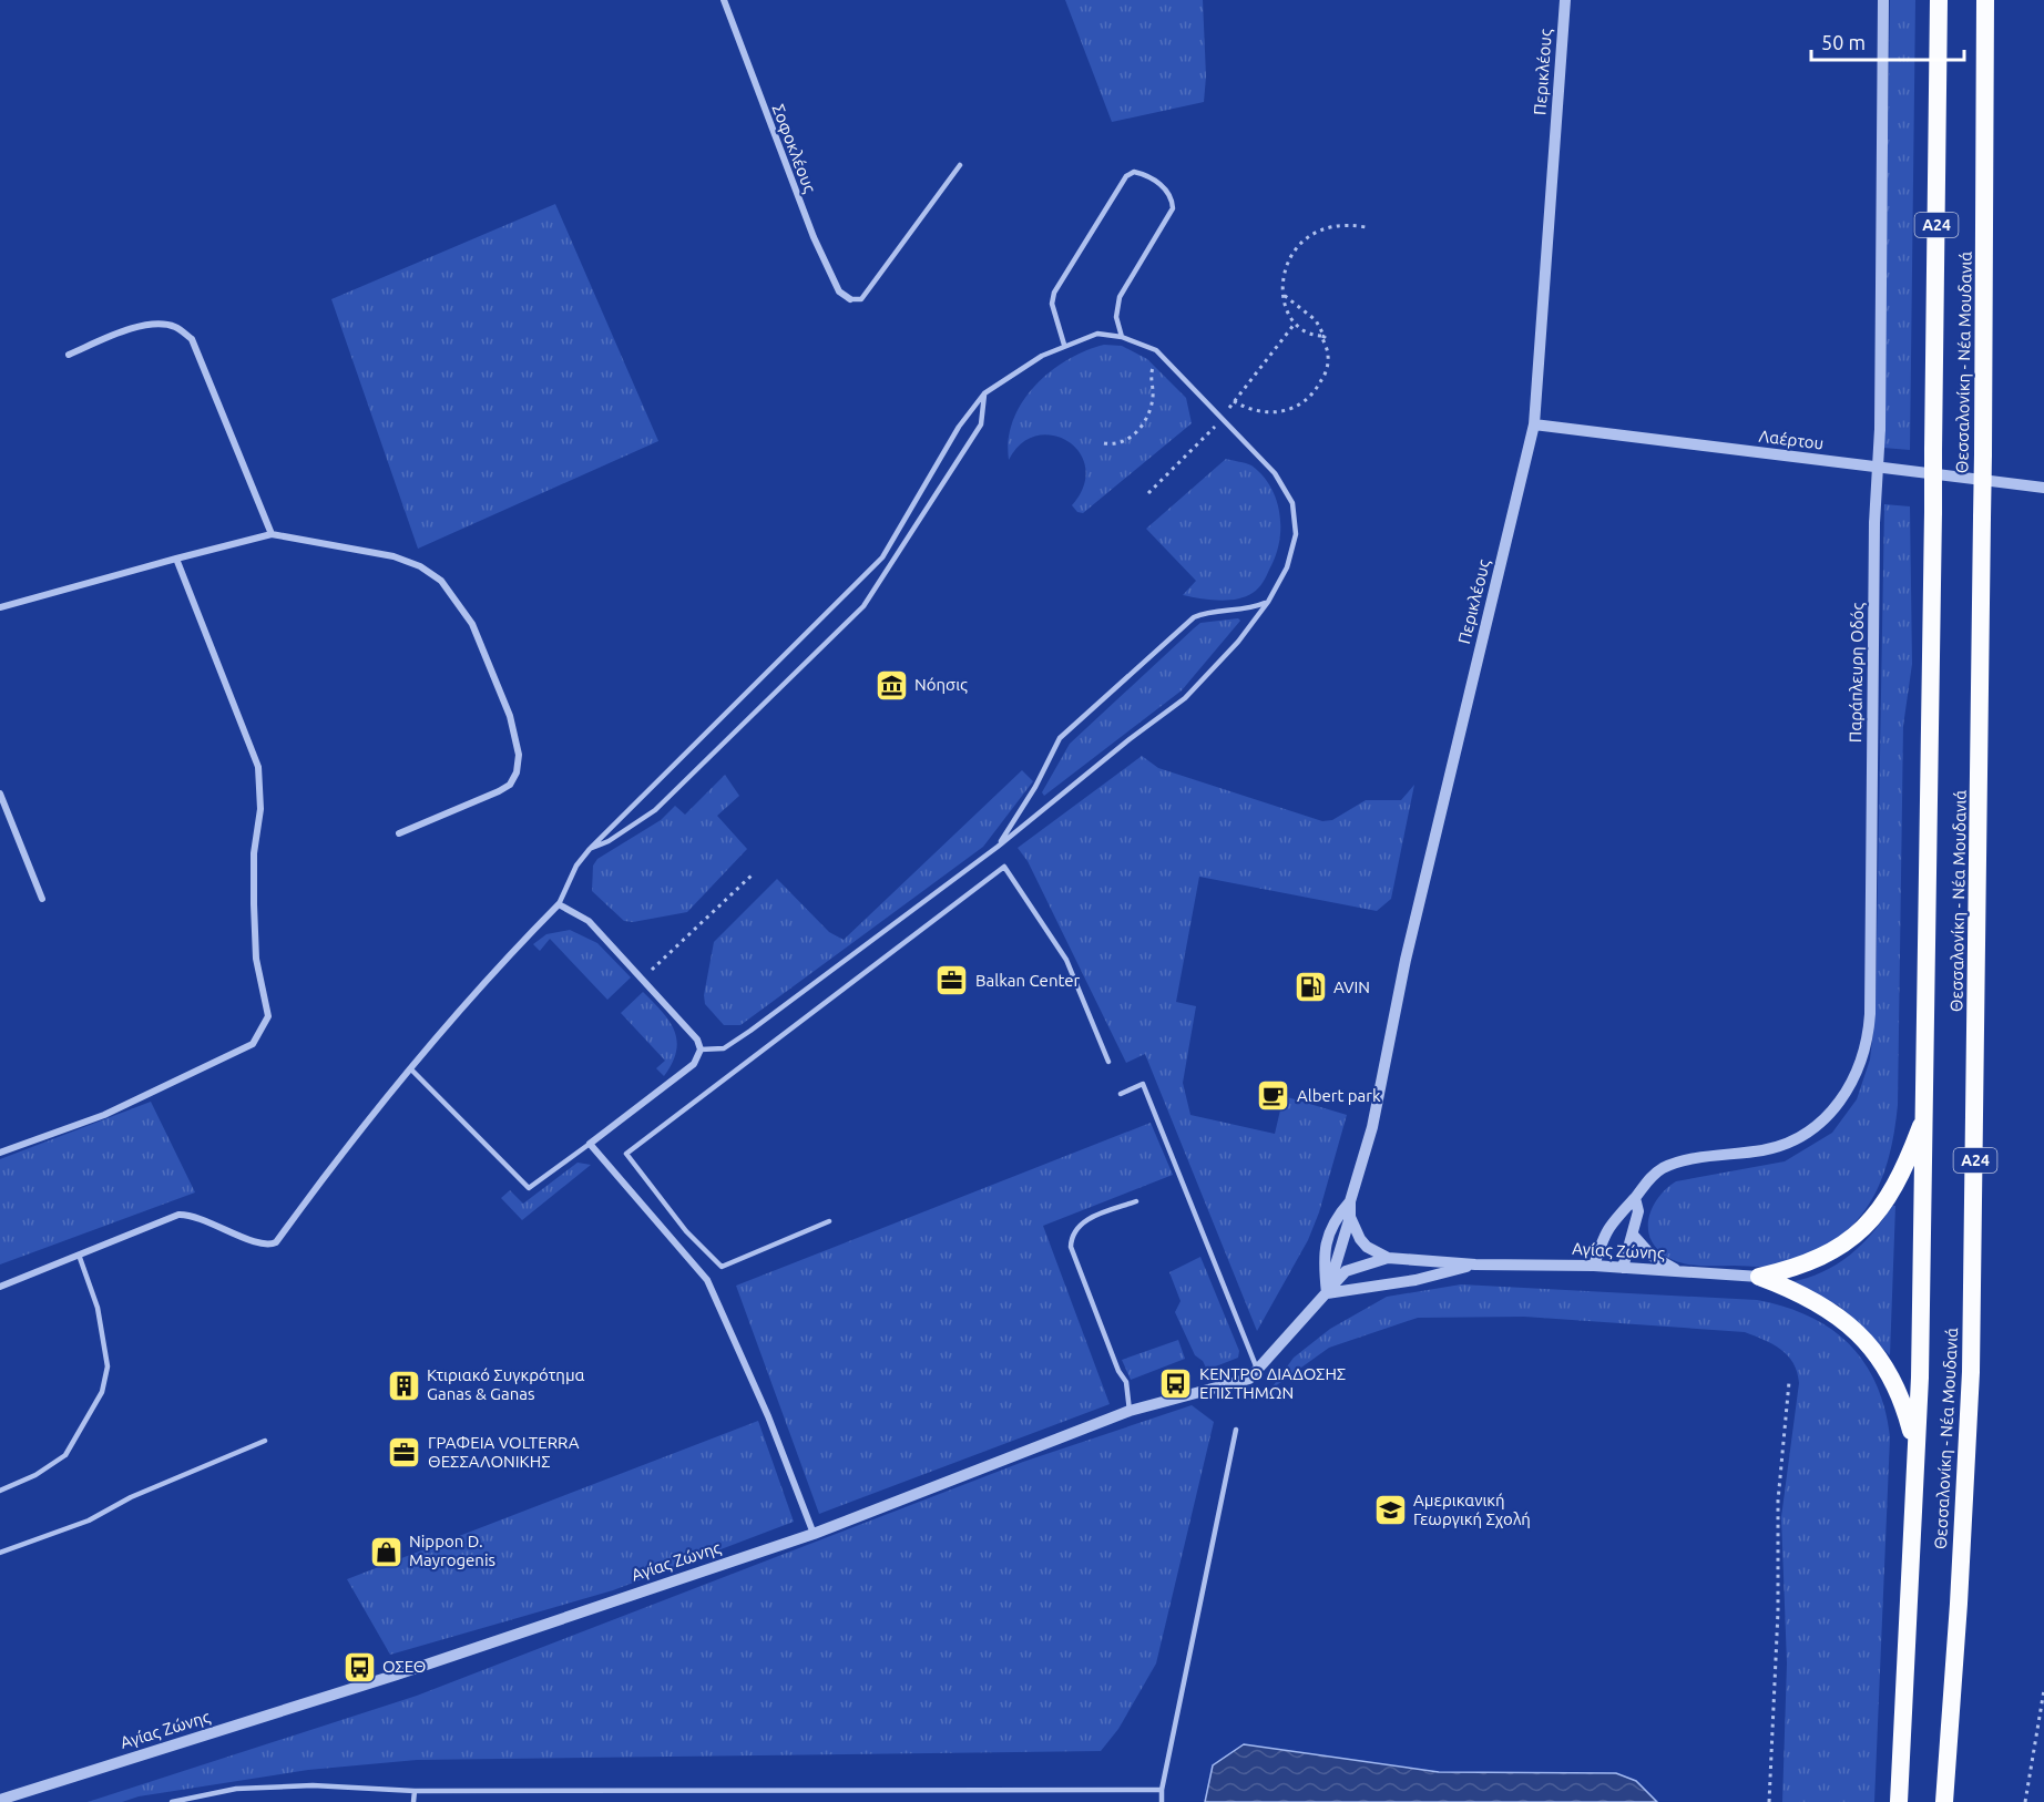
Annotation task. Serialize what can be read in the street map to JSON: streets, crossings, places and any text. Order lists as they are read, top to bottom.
{
  "streets": {
    "highway": ["Α24", "Θεσσαλονίκη - Νέα Μουδανιά"],
    "street": [
      "Περικλέους",
      "Σοφοκλέους",
      "Λαέρτου",
      "Παράπλευρη Οδός",
      "Αγίας Ζώνης"
    ]
  },
  "crossings": [
    ["Περικλέους", "Λαέρτου"],
    ["Παράπλευρη Οδός", "Αγίας Ζώνης"]
  ],
  "places": {
    "museum": ["Νόησις"],
    "office": ["Balkan Center", "ΓΡΑΦΕΙΑ VOLTERRA ΘΕΣΣΑΛΟΝΙΚΗΣ"],
    "fuel station": ["AVIN"],
    "cafe": ["Albert park"],
    "bus stop": ["ΚΕΝΤΡΟ ΔΙΑΔΟΣΗΣ ΕΠΙΣΤΗΜΩΝ", "ΟΣΕΘ"],
    "building": ["Κτιριακό Συγκρότημα Ganas & Ganas"],
    "school or university": ["Αμερικανική Γεωργική Σχολή"],
    "shop": ["Nippon D. Mayrogenis"]
  },
  "scale_bar": "50 m"
}
